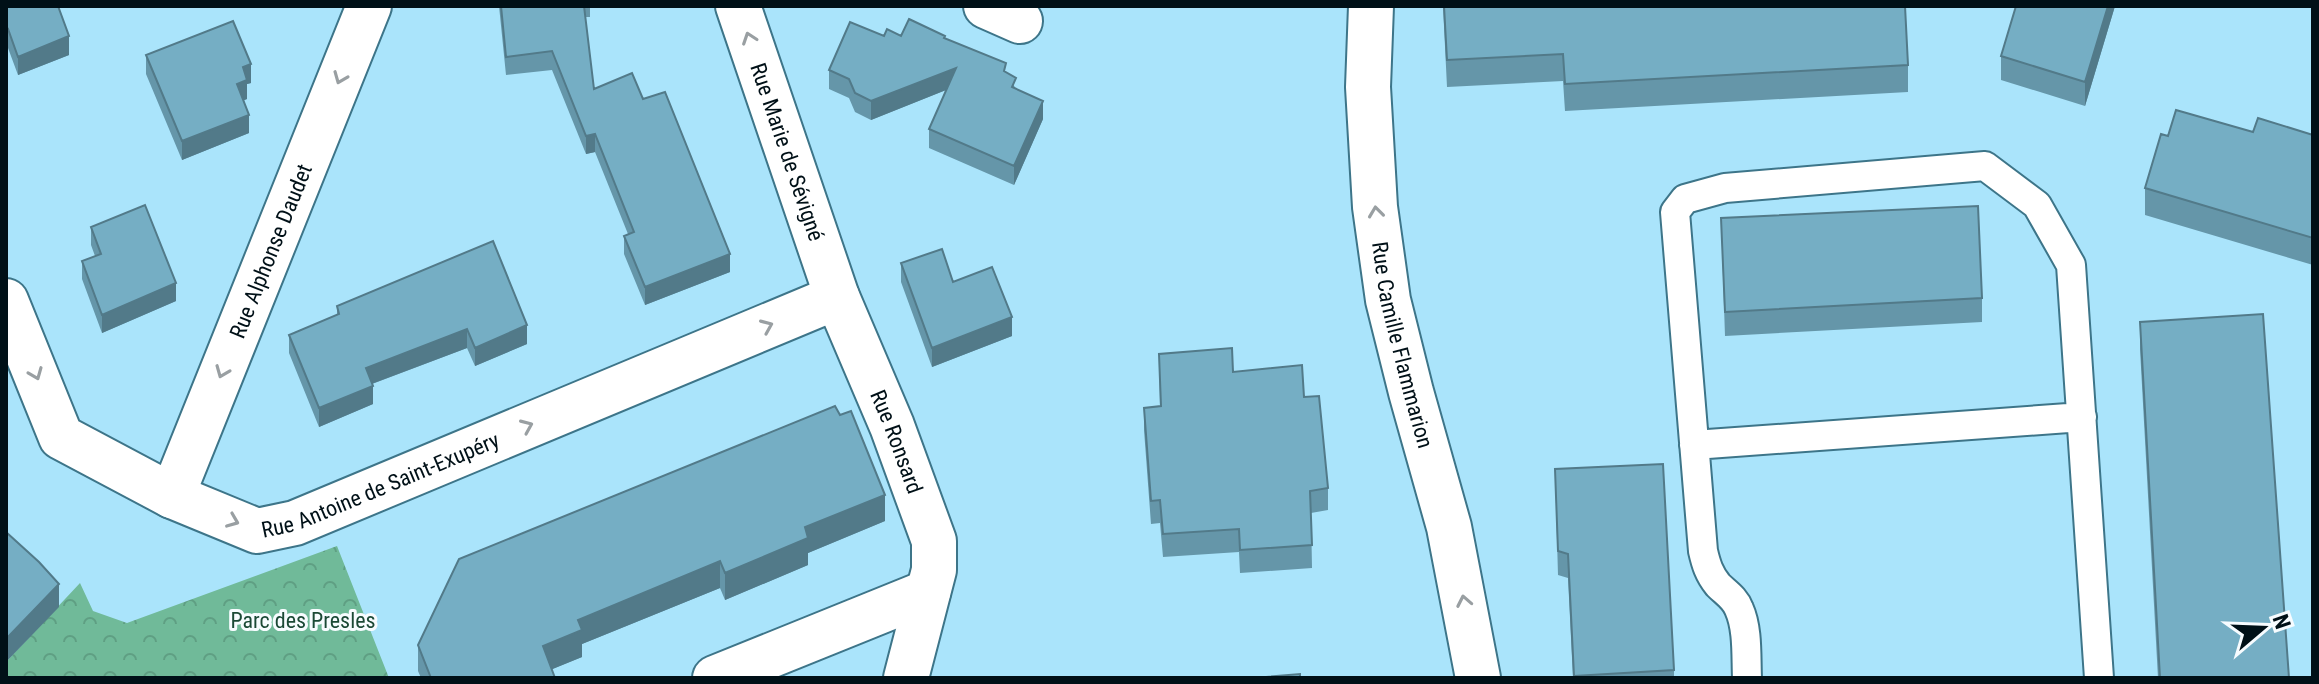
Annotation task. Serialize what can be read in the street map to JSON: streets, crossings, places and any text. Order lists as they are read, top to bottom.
{
  "streets": {
    "street": [
      "Rue Marie de Sévigné",
      "Rue Alphonse Daudet",
      "Rue Camille Flammarion",
      "Rue Ronsard",
      "Rue Antoine de Saint-Exupéry"
    ]
  },
  "crossings": [
    ["Rue Marie de Sévigné", "Rue Ronsard"],
    ["Rue Marie de Sévigné", "Rue Antoine de Saint-Exupéry"],
    ["Rue Alphonse Daudet", "Rue Antoine de Saint-Exupéry"],
    ["Rue Ronsard", "Rue Antoine de Saint-Exupéry"]
  ],
  "one_way": [
    "Rue Marie de Sévigné",
    "Rue Alphonse Daudet",
    "Rue Camille Flammarion",
    "Rue Antoine de Saint-Exupéry"
  ],
  "parks": ["Parc des Presles"],
  "north": "right"
}
